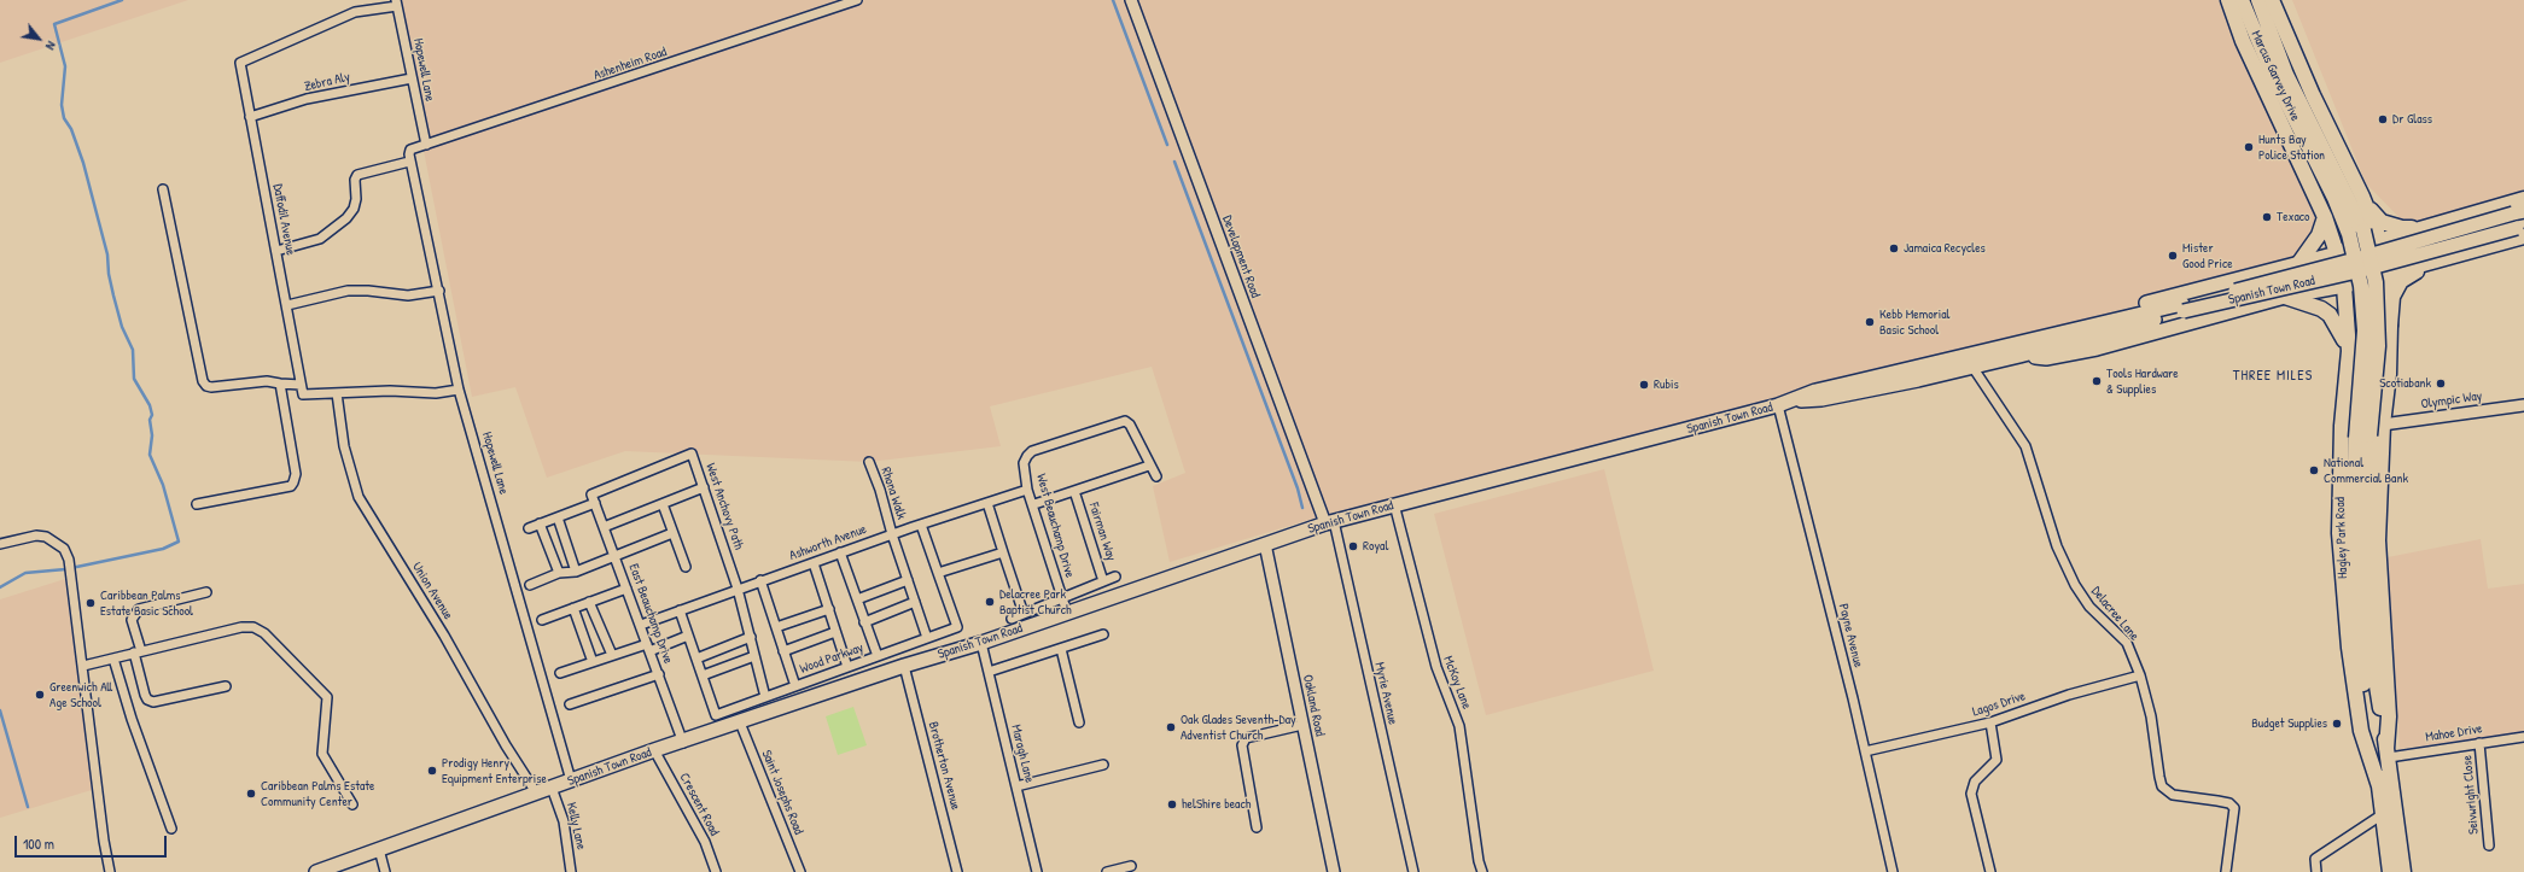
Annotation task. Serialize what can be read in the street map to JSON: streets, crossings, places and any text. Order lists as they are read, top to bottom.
{
  "streets": {
    "main road": ["Marcus Garvey Drive", "Spanish Town Road", "Hagley Park Road"],
    "street": [
      "Ashenheim Road",
      "Hopewell Lane",
      "Zebra Aly",
      "Daffodil Avenue",
      "Development Road",
      "Olympic Way",
      "Rhona Walk",
      "West Anchovy Path",
      "West Beauchamp Drive",
      "Fairman Way",
      "Ashworth Avenue",
      "Union Avenue",
      "East Beauchamp Drive",
      "Delacree Lane",
      "Payne Avenue",
      "Wood Parkway",
      "McKoy Lane",
      "Myrie Avenue",
      "Lagos Drive",
      "Oakland Road",
      "Mahoe Drive",
      "Maragh Lane",
      "Brotherton Avenue",
      "Saint Josephs Road",
      "Seivwright Close",
      "Crescent Road",
      "Kelly Lane"
    ]
  },
  "crossings": [
    ["Ashenheim Road", "Hopewell Lane"],
    ["Hopewell Lane", "Zebra Aly"],
    ["Hopewell Lane", "Daffodil Avenue"],
    ["Hopewell Lane", "Spanish Town Road"],
    ["Marcus Garvey Drive", "Spanish Town Road"],
    ["Marcus Garvey Drive", "Hagley Park Road"],
    ["Zebra Aly", "Daffodil Avenue"],
    ["Development Road", "Spanish Town Road"],
    ["Development Road", "Myrie Avenue"],
    ["Spanish Town Road", "West Beauchamp Drive"],
    ["Spanish Town Road", "Hagley Park Road"],
    ["Spanish Town Road", "Union Avenue"],
    ["Spanish Town Road", "East Beauchamp Drive"],
    ["Spanish Town Road", "Delacree Lane"],
    ["Spanish Town Road", "Payne Avenue"],
    ["Spanish Town Road", "McKoy Lane"],
    ["Spanish Town Road", "Myrie Avenue"],
    ["Spanish Town Road", "Oakland Road"],
    ["Spanish Town Road", "Maragh Lane"],
    ["Spanish Town Road", "Brotherton Avenue"],
    ["Spanish Town Road", "Saint Josephs Road"],
    ["Spanish Town Road", "Crescent Road"],
    ["Spanish Town Road", "Kelly Lane"],
    ["Olympic Way", "Hagley Park Road"],
    ["Rhona Walk", "Ashworth Avenue"],
    ["Rhona Walk", "Wood Parkway"],
    ["West Anchovy Path", "Ashworth Avenue"],
    ["West Anchovy Path", "East Beauchamp Drive"],
    ["West Anchovy Path", "Wood Parkway"],
    ["West Beauchamp Drive", "Fairman Way"],
    ["West Beauchamp Drive", "Ashworth Avenue"],
    ["Hagley Park Road", "Mahoe Drive"],
    ["Ashworth Avenue", "East Beauchamp Drive"],
    ["Delacree Lane", "Lagos Drive"],
    ["Payne Avenue", "Lagos Drive"],
    ["Mahoe Drive", "Seivwright Close"]
  ],
  "districts": ["THREE MILES"],
  "places": [
    "Dr Glass",
    "Hunts Bay Police Station",
    "Texaco",
    "Jamaica Recycles",
    "Mister Good Price",
    "Kebb Memorial Basic School",
    "Tools Hardware & Supplies",
    "Scotiabank",
    "Rubis",
    "National Commercial Bank",
    "Royal",
    "Delacree Park Baptist Church",
    "Caribbean Palms Estate Basic School",
    "Greenwich All Age School",
    "Budget Supplies",
    "Oak Glades Seventh-Day Adventist Church",
    "Prodigy Henry Equipment Enterprise",
    "Caribbean Palms Estate Community Center",
    "helShire beach"
  ],
  "scale_bar": "100 m",
  "north": "bottom right"
}
